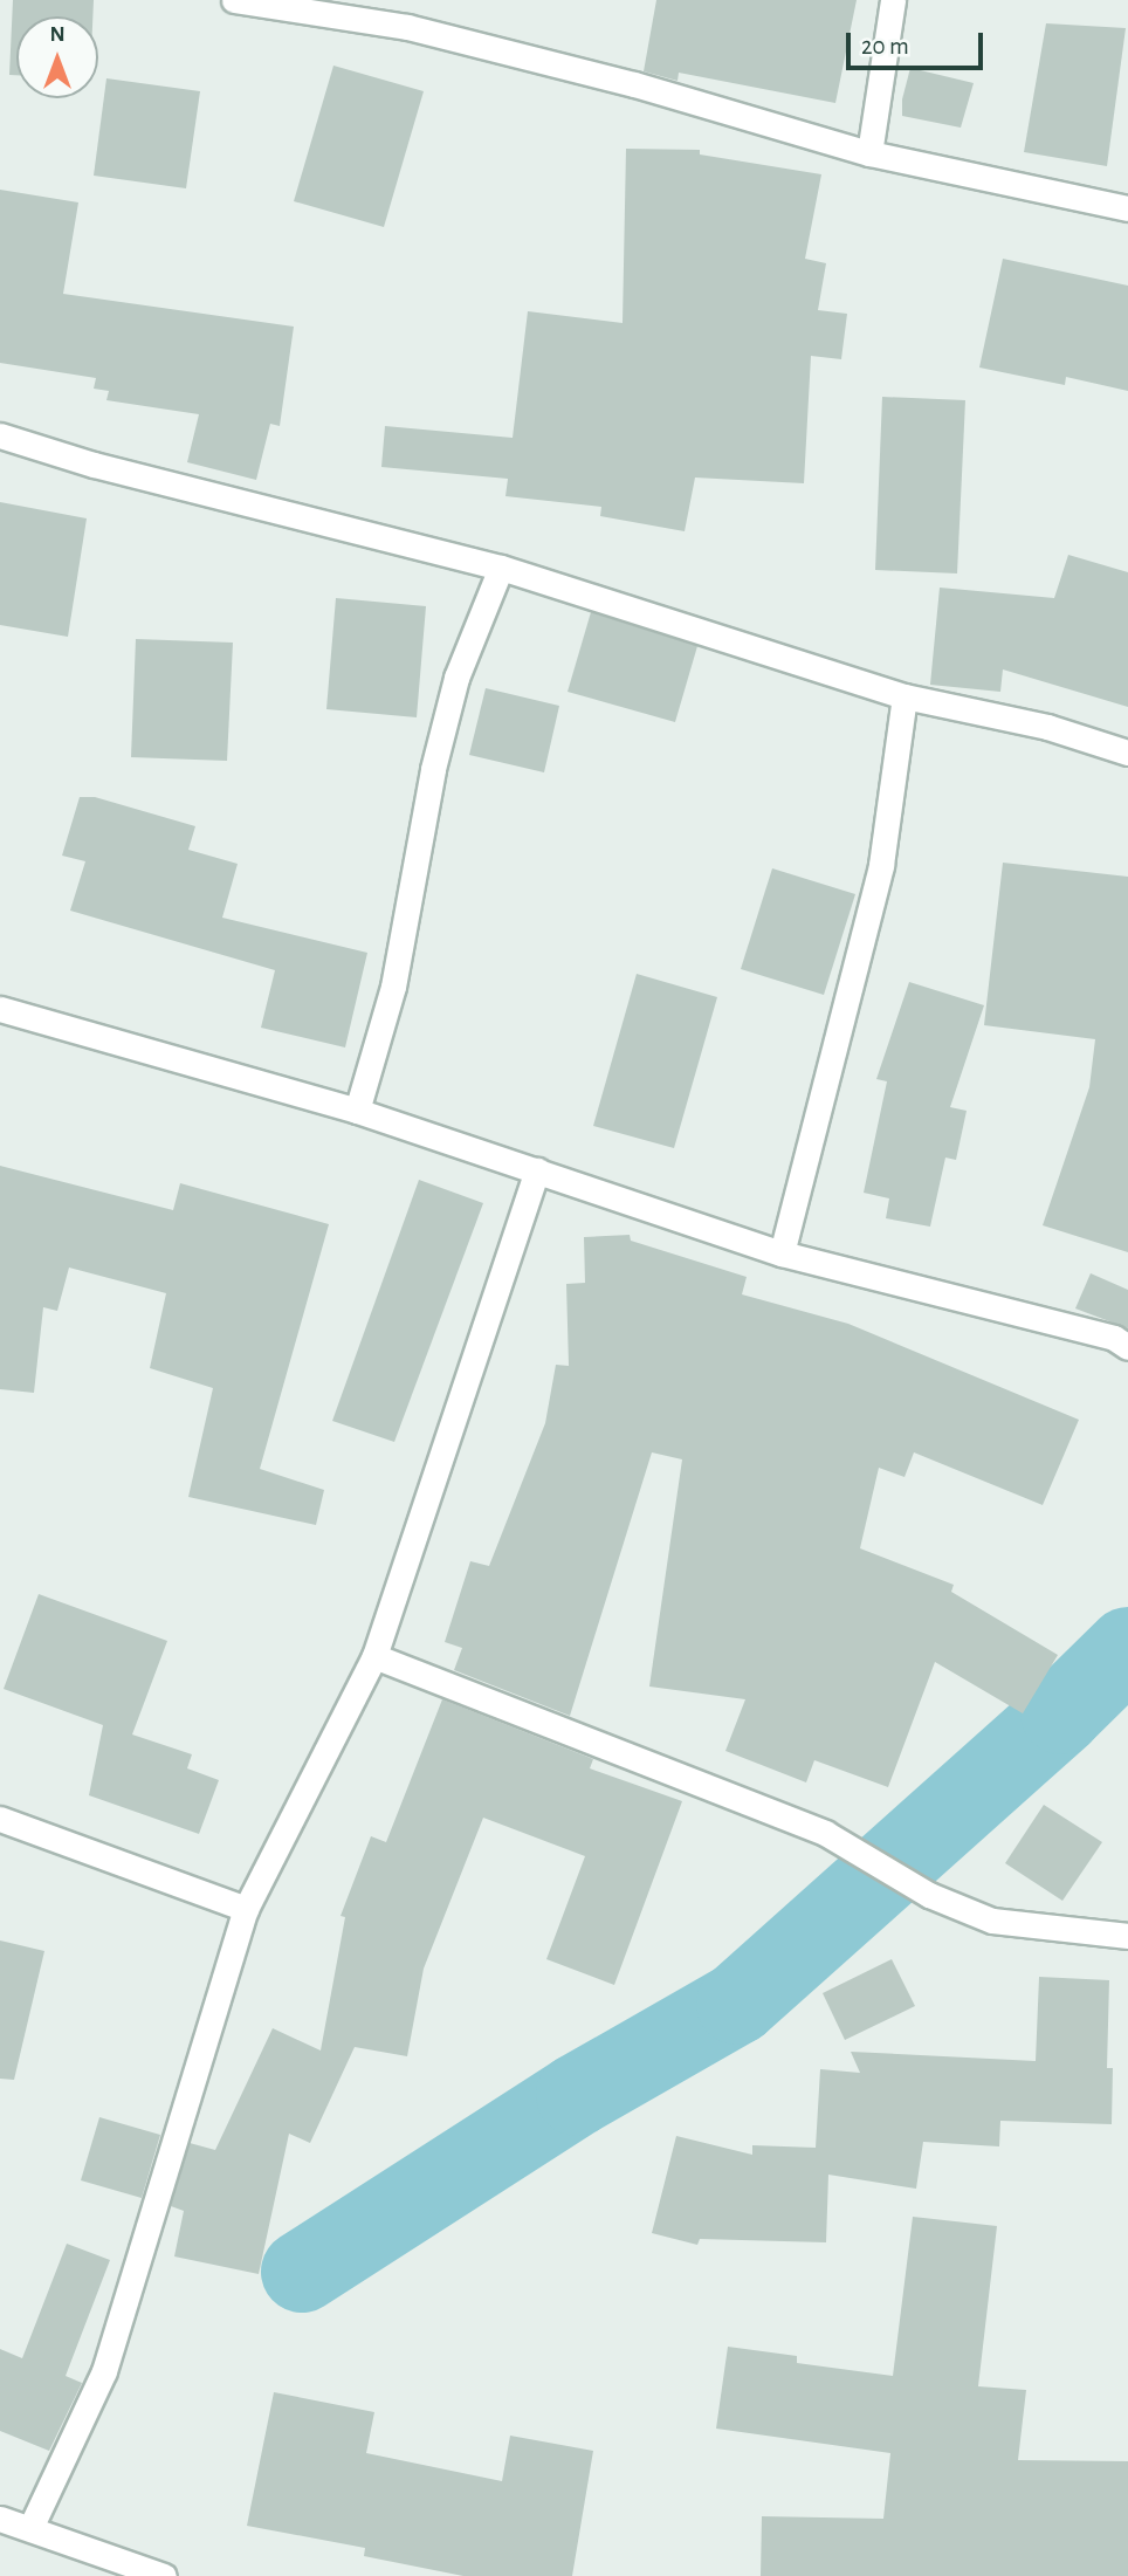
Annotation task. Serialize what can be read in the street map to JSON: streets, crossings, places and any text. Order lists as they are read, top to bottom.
{
  "scale_bar": "20 m",
  "north": "top"
}
